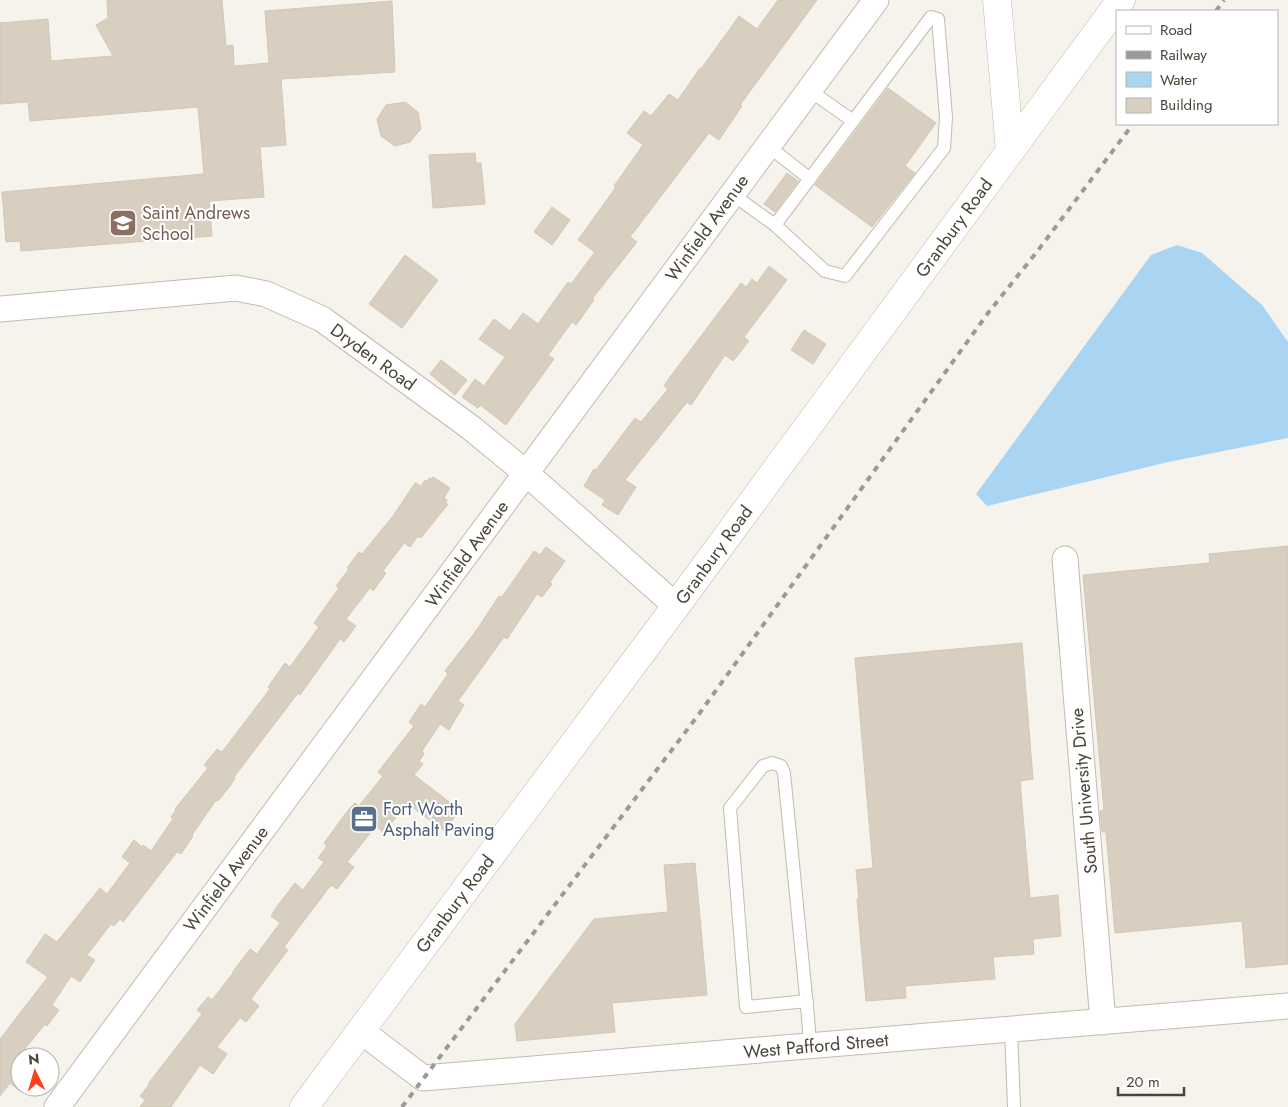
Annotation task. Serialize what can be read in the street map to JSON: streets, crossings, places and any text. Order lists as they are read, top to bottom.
{
  "streets": {
    "street": [
      "Winfield Avenue",
      "Granbury Road",
      "Dryden Road",
      "South University Drive",
      "West Pafford Street"
    ]
  },
  "crossings": [
    ["Winfield Avenue", "Dryden Road"],
    ["Granbury Road", "Dryden Road"],
    ["Granbury Road", "West Pafford Street"],
    ["South University Drive", "West Pafford Street"]
  ],
  "places": {
    "school or university": ["Saint Andrews School"],
    "office": ["Fort Worth Asphalt Paving"]
  },
  "legend": [
    "Road",
    "Railway",
    "Water",
    "Building"
  ],
  "scale_bar": "20 m",
  "north": "top"
}
